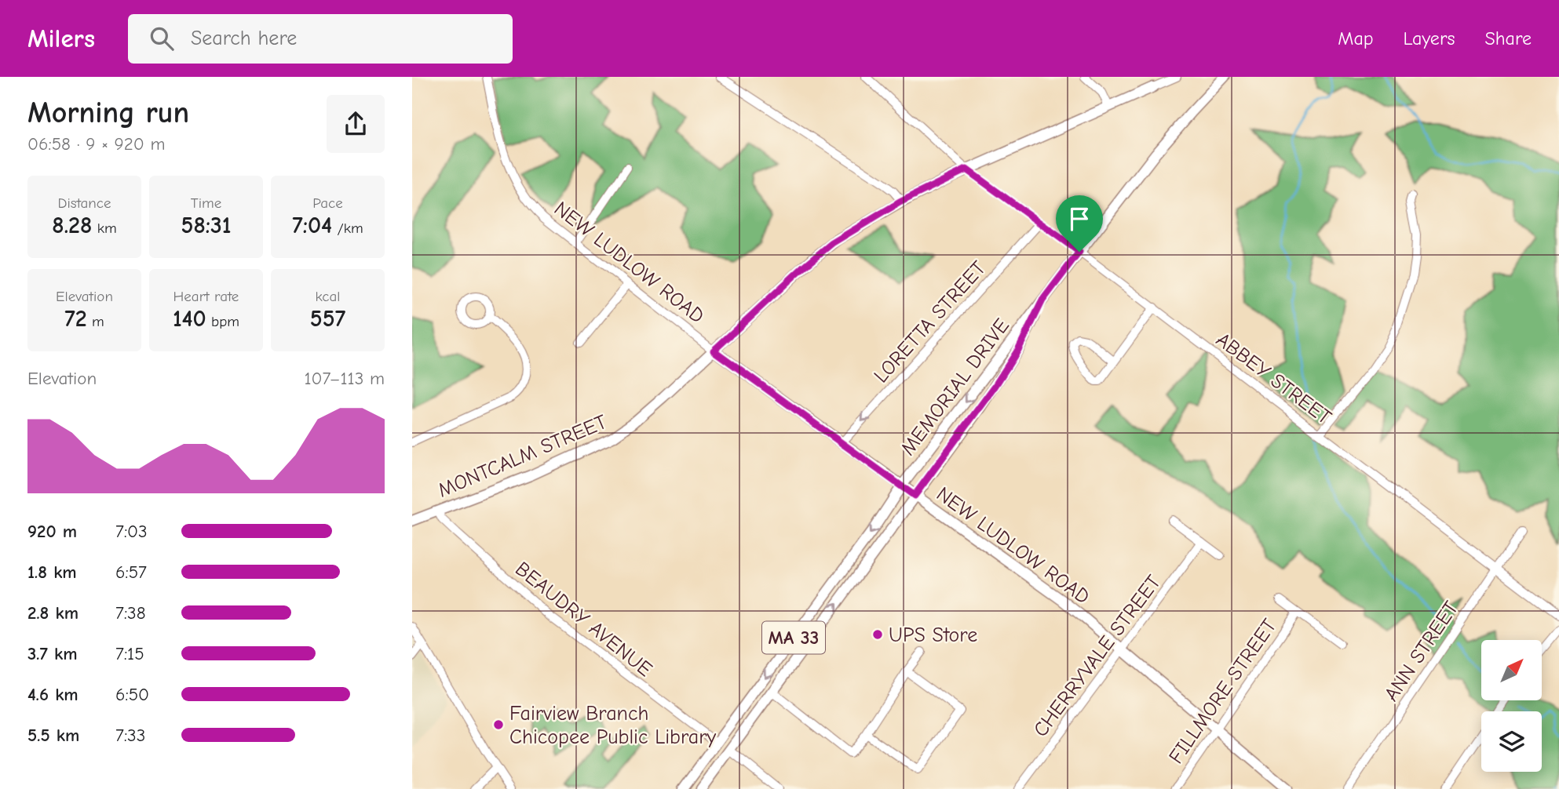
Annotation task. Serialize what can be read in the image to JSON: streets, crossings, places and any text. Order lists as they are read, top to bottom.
{
  "streets": {
    "main road": [
      "NEW LUDLOW ROAD",
      "MEMORIAL DRIVE",
      "MONTCALM STREET",
      "MA 33"
    ],
    "street": [
      "LORETTA STREET",
      "ABBEY STREET",
      "BEAUDRY AVENUE",
      "ANN STREET",
      "CHERRYVALE STREET",
      "FILLMORE STREET"
    ]
  },
  "crossings": [
    ["NEW LUDLOW ROAD", "LORETTA STREET"],
    ["NEW LUDLOW ROAD", "MEMORIAL DRIVE"],
    ["NEW LUDLOW ROAD", "MONTCALM STREET"],
    ["NEW LUDLOW ROAD", "CHERRYVALE STREET"],
    ["NEW LUDLOW ROAD", "FILLMORE STREET"],
    ["LORETTA STREET", "ABBEY STREET"],
    ["ABBEY STREET", "MEMORIAL DRIVE"],
    ["ABBEY STREET", "MONTCALM STREET"],
    ["ABBEY STREET", "ANN STREET"],
    ["MEMORIAL DRIVE", "BEAUDRY AVENUE"],
    ["MONTCALM STREET", "BEAUDRY AVENUE"]
  ],
  "one_way": ["LORETTA STREET"],
  "places": ["UPS Store", "Fairview Branch Chicopee Public Library"],
  "north": "top right",
  "page": {
    "header": "Milers",
    "search": "Search here",
    "nav": ["Map", "Layers", "Share"],
    "heading": ["Morning run", "06:58 · 9 × 920 m"],
    "stats": [
      ["Distance", "8.28 km"],
      ["Time", "58:31"],
      ["Pace", "7:04 /km"],
      ["Elevation", "72 m"],
      ["Heart rate", "140 bpm"],
      ["kcal", "557"]
    ],
    "chart": ["Elevation", "107–113 m"],
    "list": [
      {
        "name": "920 m",
        "note": "7:03"
      },
      {
        "name": "1.8 km",
        "note": "6:57"
      },
      {
        "name": "2.8 km",
        "note": "7:38"
      },
      {
        "name": "3.7 km",
        "note": "7:15"
      },
      {
        "name": "4.6 km",
        "note": "6:50"
      },
      {
        "name": "5.5 km",
        "note": "7:33"
      }
    ]
  }
}
